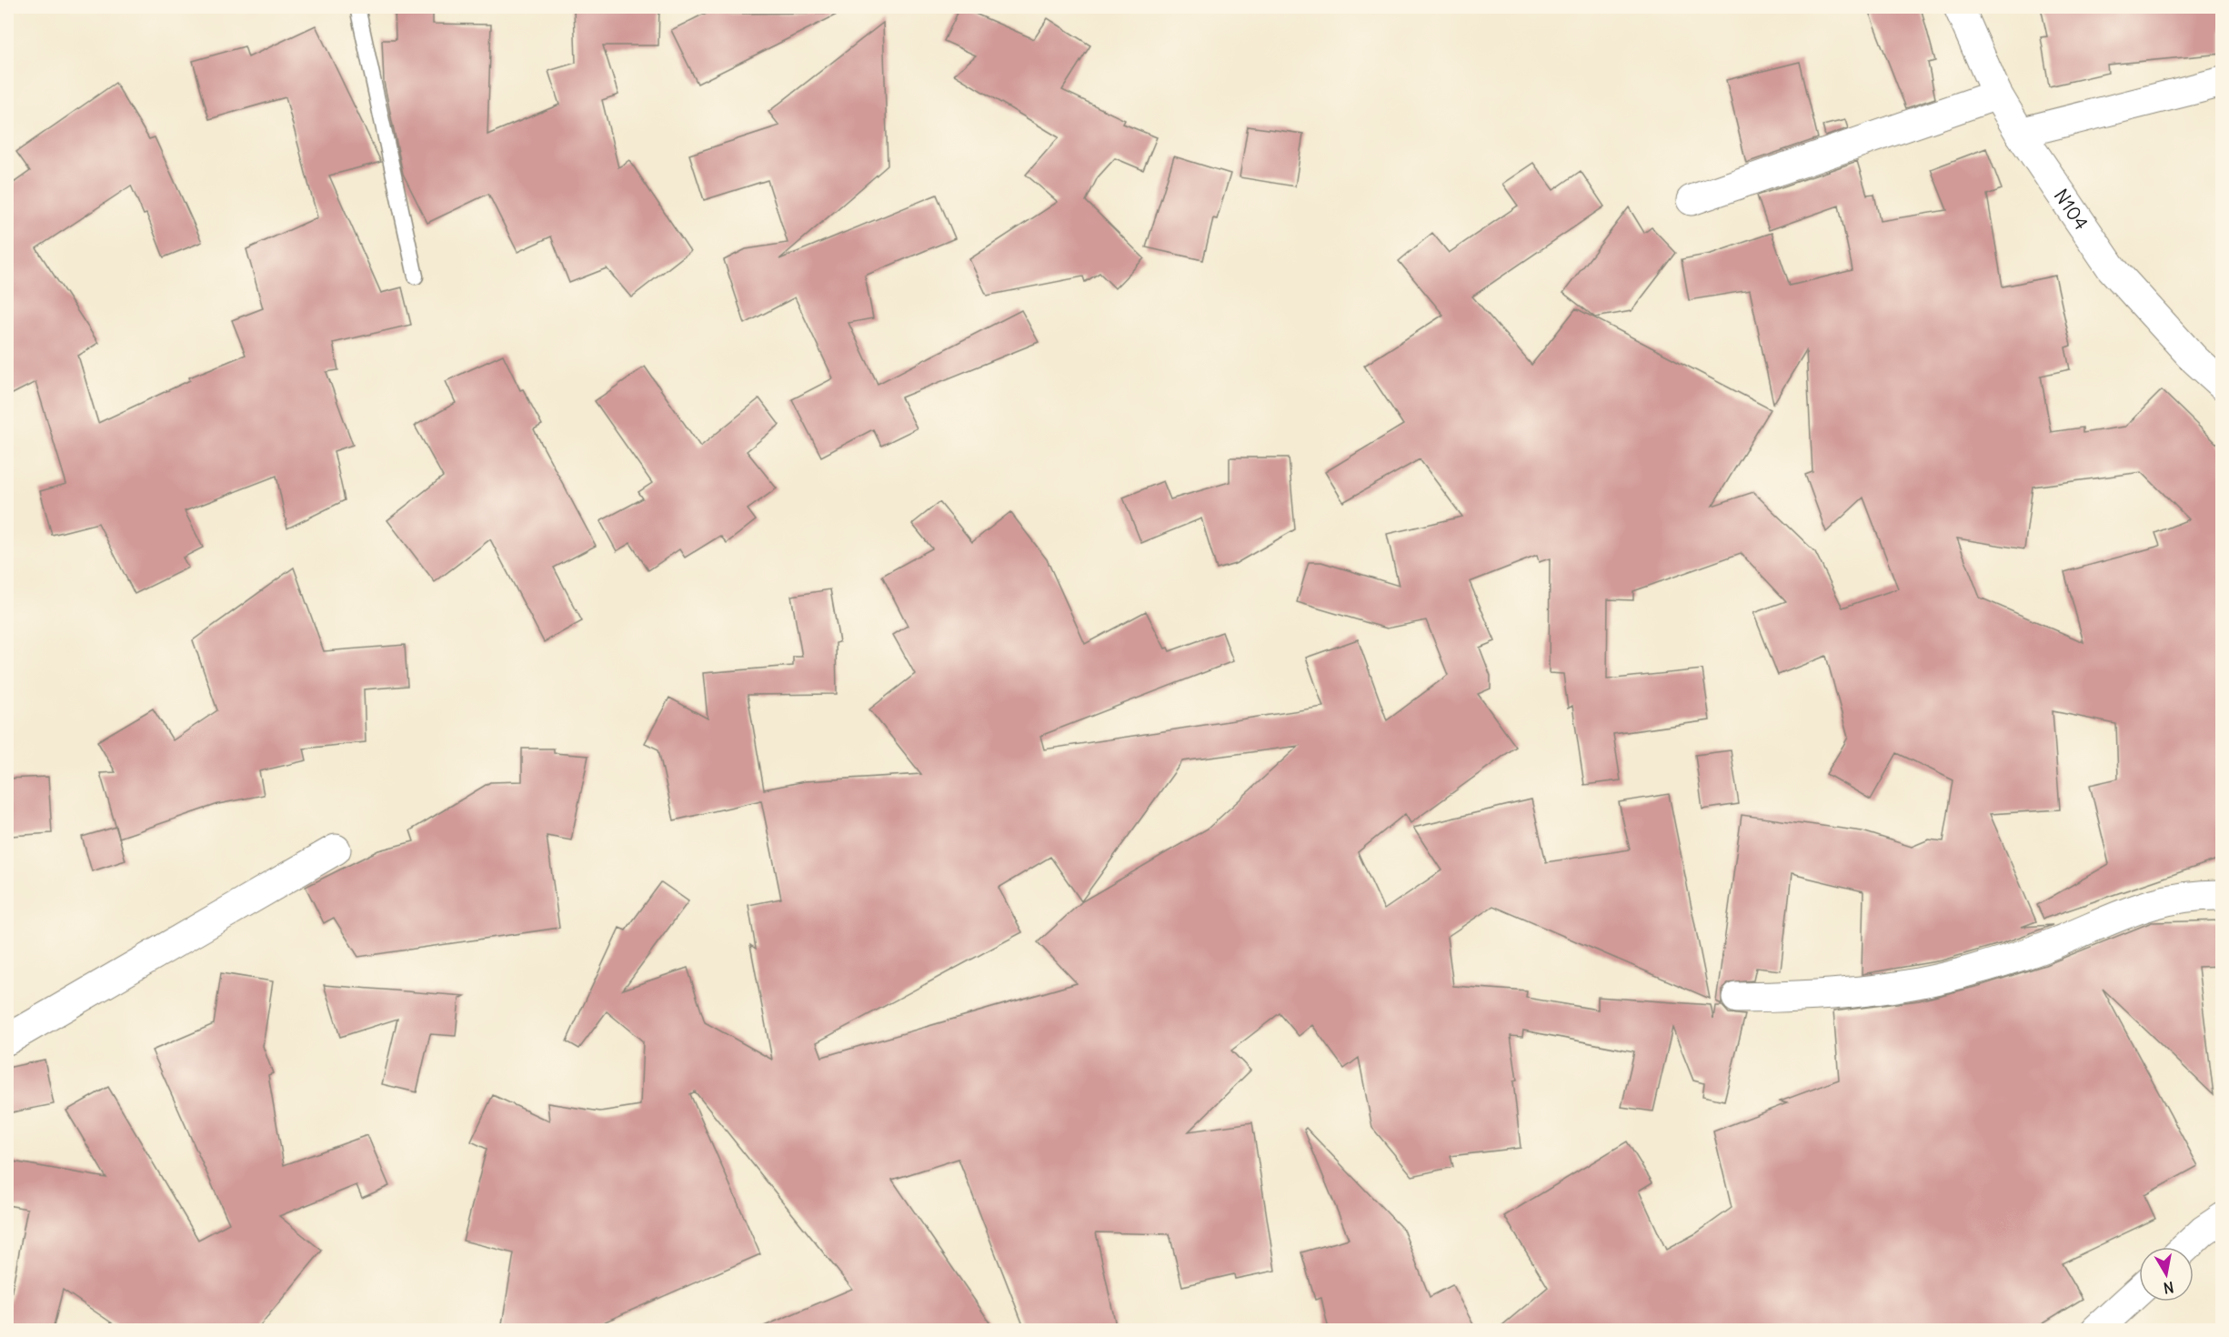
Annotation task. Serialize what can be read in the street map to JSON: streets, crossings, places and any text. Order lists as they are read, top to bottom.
{
  "streets": {
    "street": ["N104"]
  },
  "north": "bottom"
}
